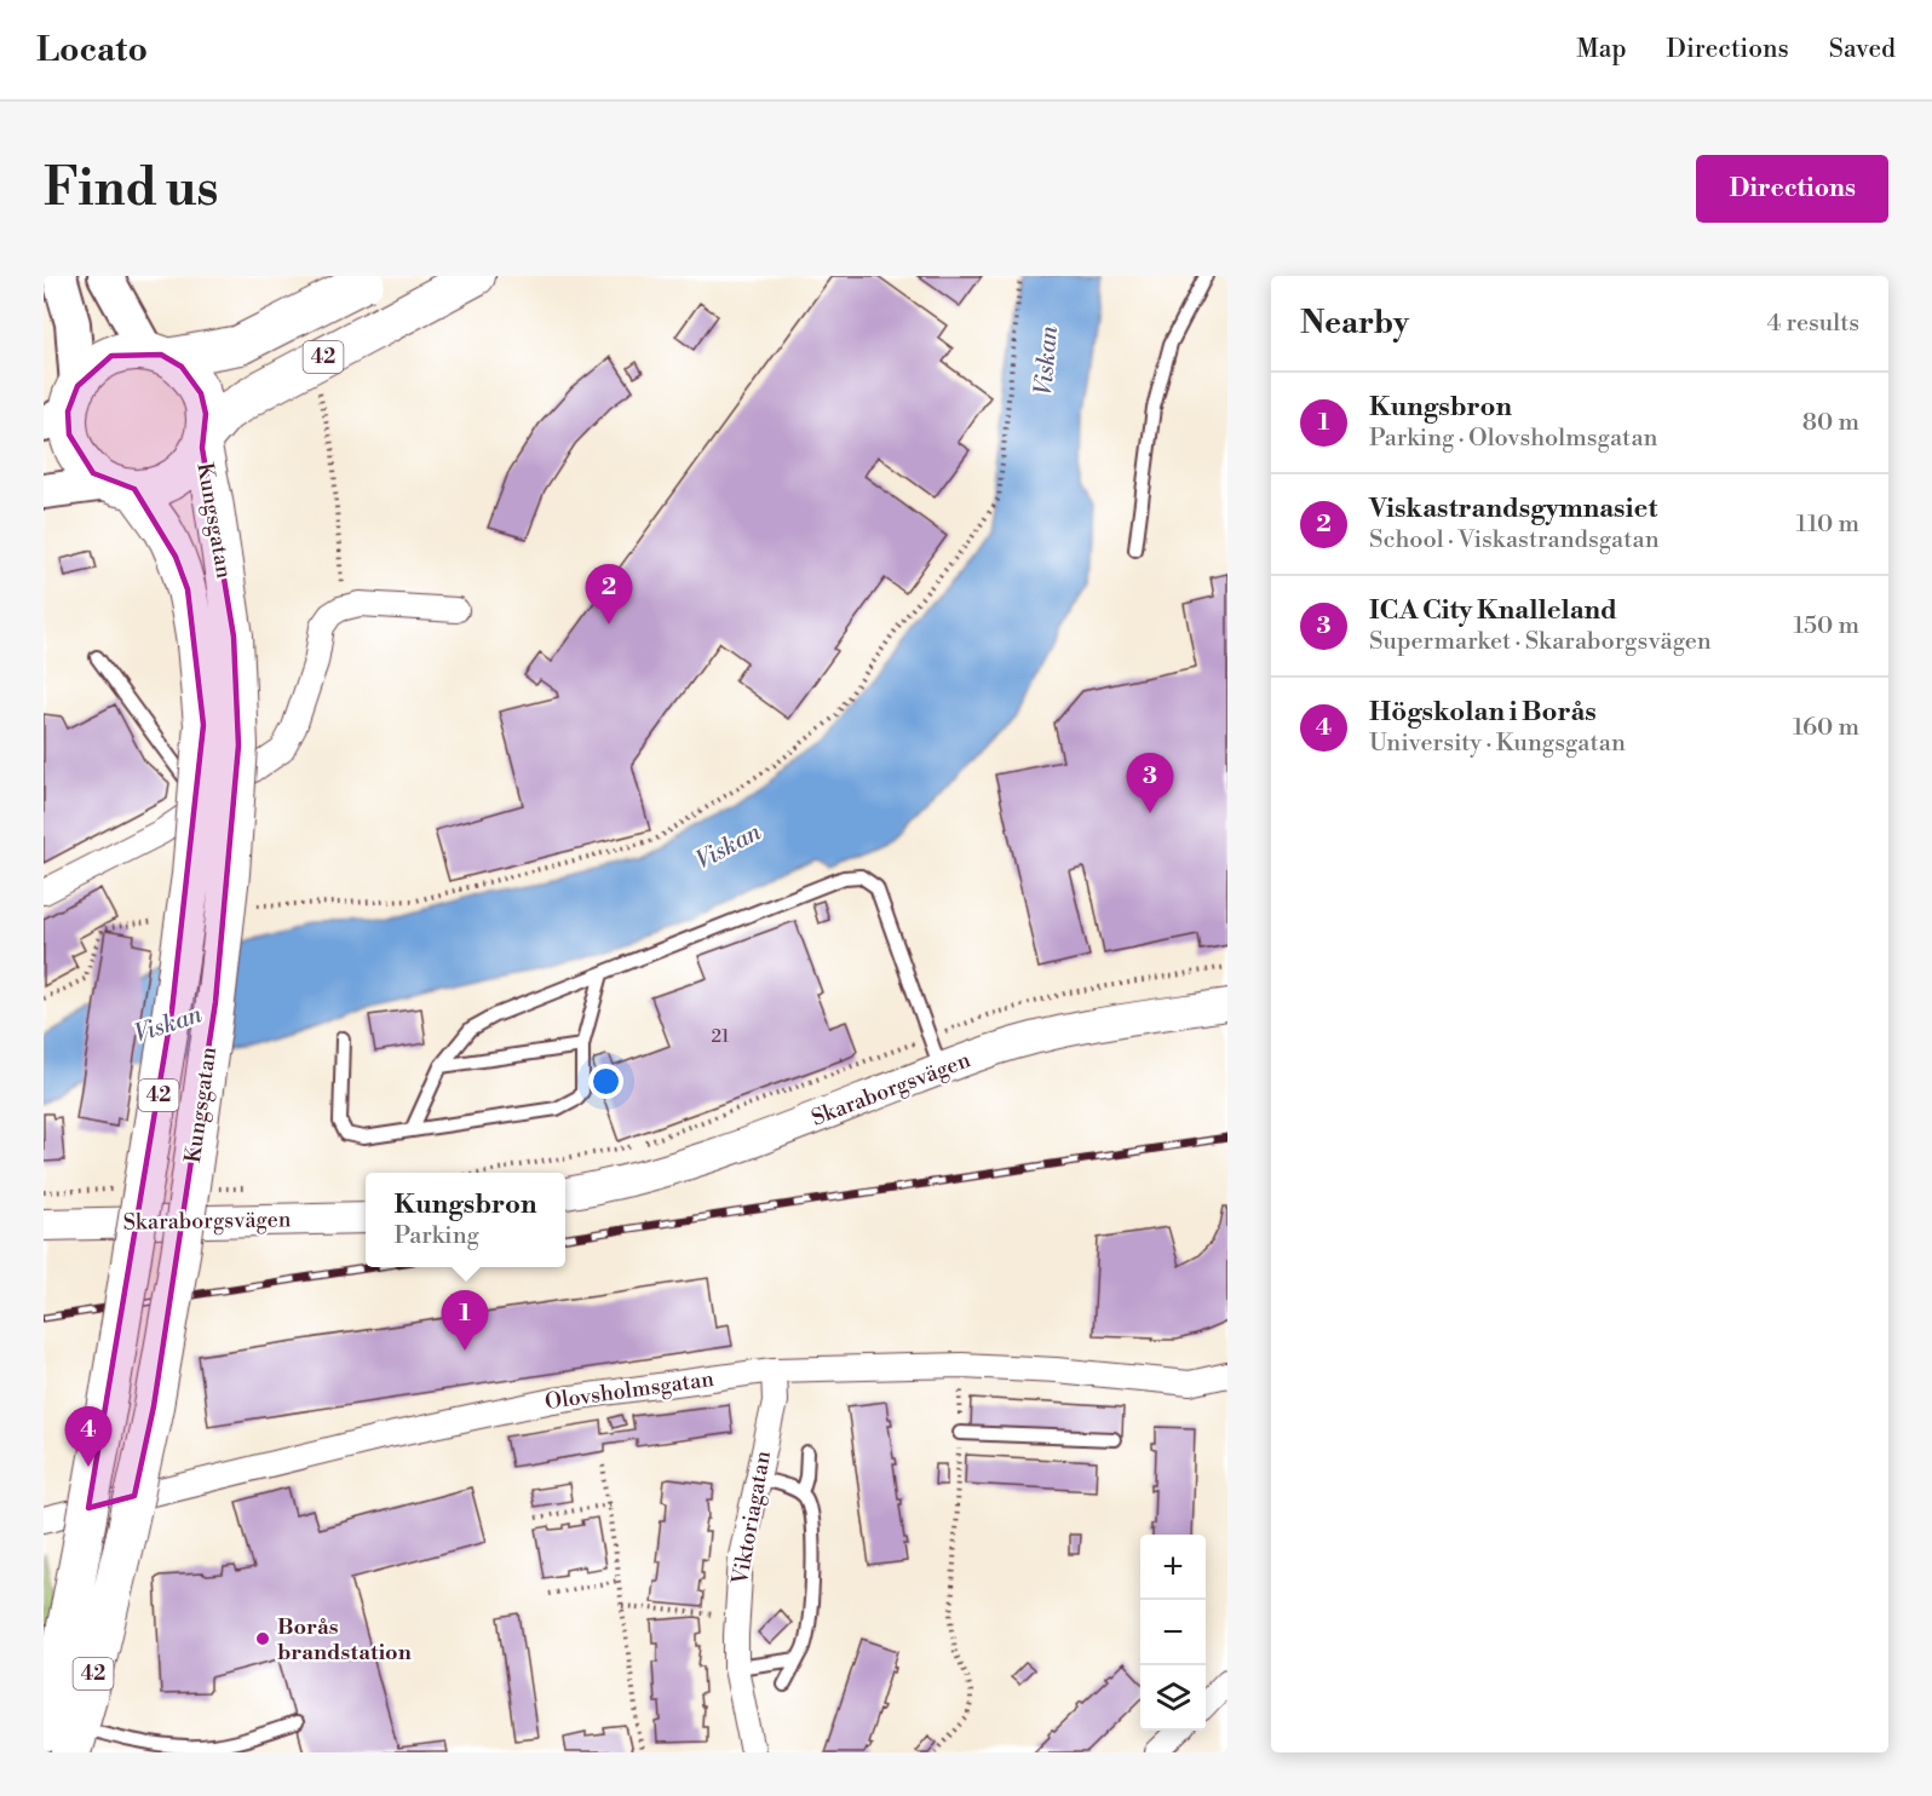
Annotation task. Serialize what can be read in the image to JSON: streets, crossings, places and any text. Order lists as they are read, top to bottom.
{
  "streets": {
    "main road": ["42", "Kungsgatan"],
    "street": ["Skaraborgsvägen", "Olovsholmsgatan", "Viktoriagatan"]
  },
  "crossings": [
    ["42", "Kungsgatan"],
    ["Olovsholmsgatan", "Viktoriagatan"]
  ],
  "water": ["Viskan"],
  "places": ["Borås brandstation"],
  "house_numbers": ["21"],
  "page": {
    "header": "Locato",
    "nav": ["Map", "Directions", "Saved"],
    "buttons": "Directions",
    "title": "Find us",
    "heading": ["Nearby", "4 results"],
    "list": [
      {
        "mark": "1",
        "name": "Kungsbron",
        "note": "Parking · Olovsholmsgatan",
        "value": "80 m"
      },
      {
        "mark": "2",
        "name": "Viskastrandsgymnasiet",
        "note": "School · Viskastrandsgatan",
        "value": "110 m"
      },
      {
        "mark": "3",
        "name": "ICA City Knalleland",
        "note": "Supermarket · Skaraborgsvägen",
        "value": "150 m"
      },
      {
        "mark": "4",
        "name": "Högskolan i Borås",
        "note": "University · Kungsgatan",
        "value": "160 m"
      }
    ],
    "pins": [
      "2",
      "3",
      "1",
      "4"
    ],
    "popup": ["Kungsbron", "Parking"],
    "map_buttons": ["+", "−"]
  }
}
